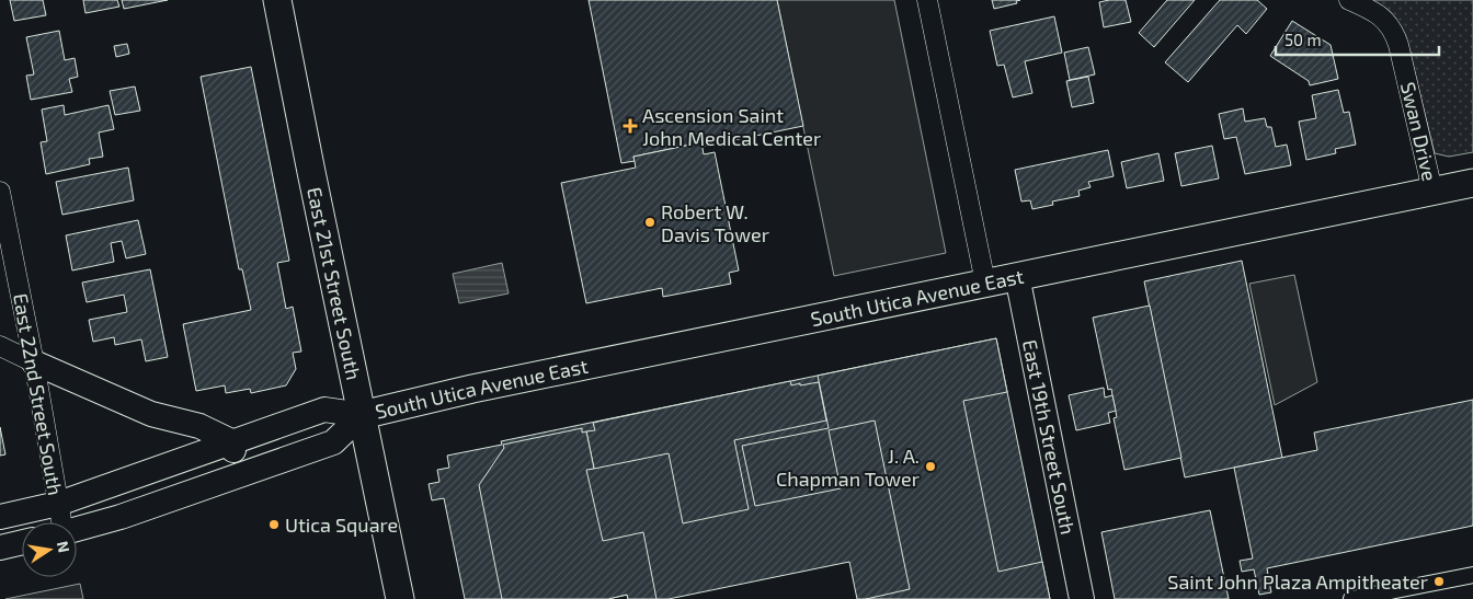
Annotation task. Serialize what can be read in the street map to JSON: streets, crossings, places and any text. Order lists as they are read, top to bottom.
{
  "streets": {
    "main road": ["East 21st Street South", "South Utica Avenue East"],
    "street": ["Swan Drive", "East 22nd Street South", "East 19th Street South"]
  },
  "crossings": [
    ["Swan Drive", "South Utica Avenue East"],
    ["East 21st Street South", "South Utica Avenue East"],
    ["South Utica Avenue East", "East 22nd Street South"],
    ["South Utica Avenue East", "East 19th Street South"]
  ],
  "places": {
    "health": ["Ascension Saint John Medical Center"],
    "other": [
      "Robert W. Davis Tower",
      "J. A. Chapman Tower",
      "Utica Square",
      "Saint John Plaza Ampitheater"
    ]
  },
  "scale_bar": "50 m",
  "north": "right"
}
